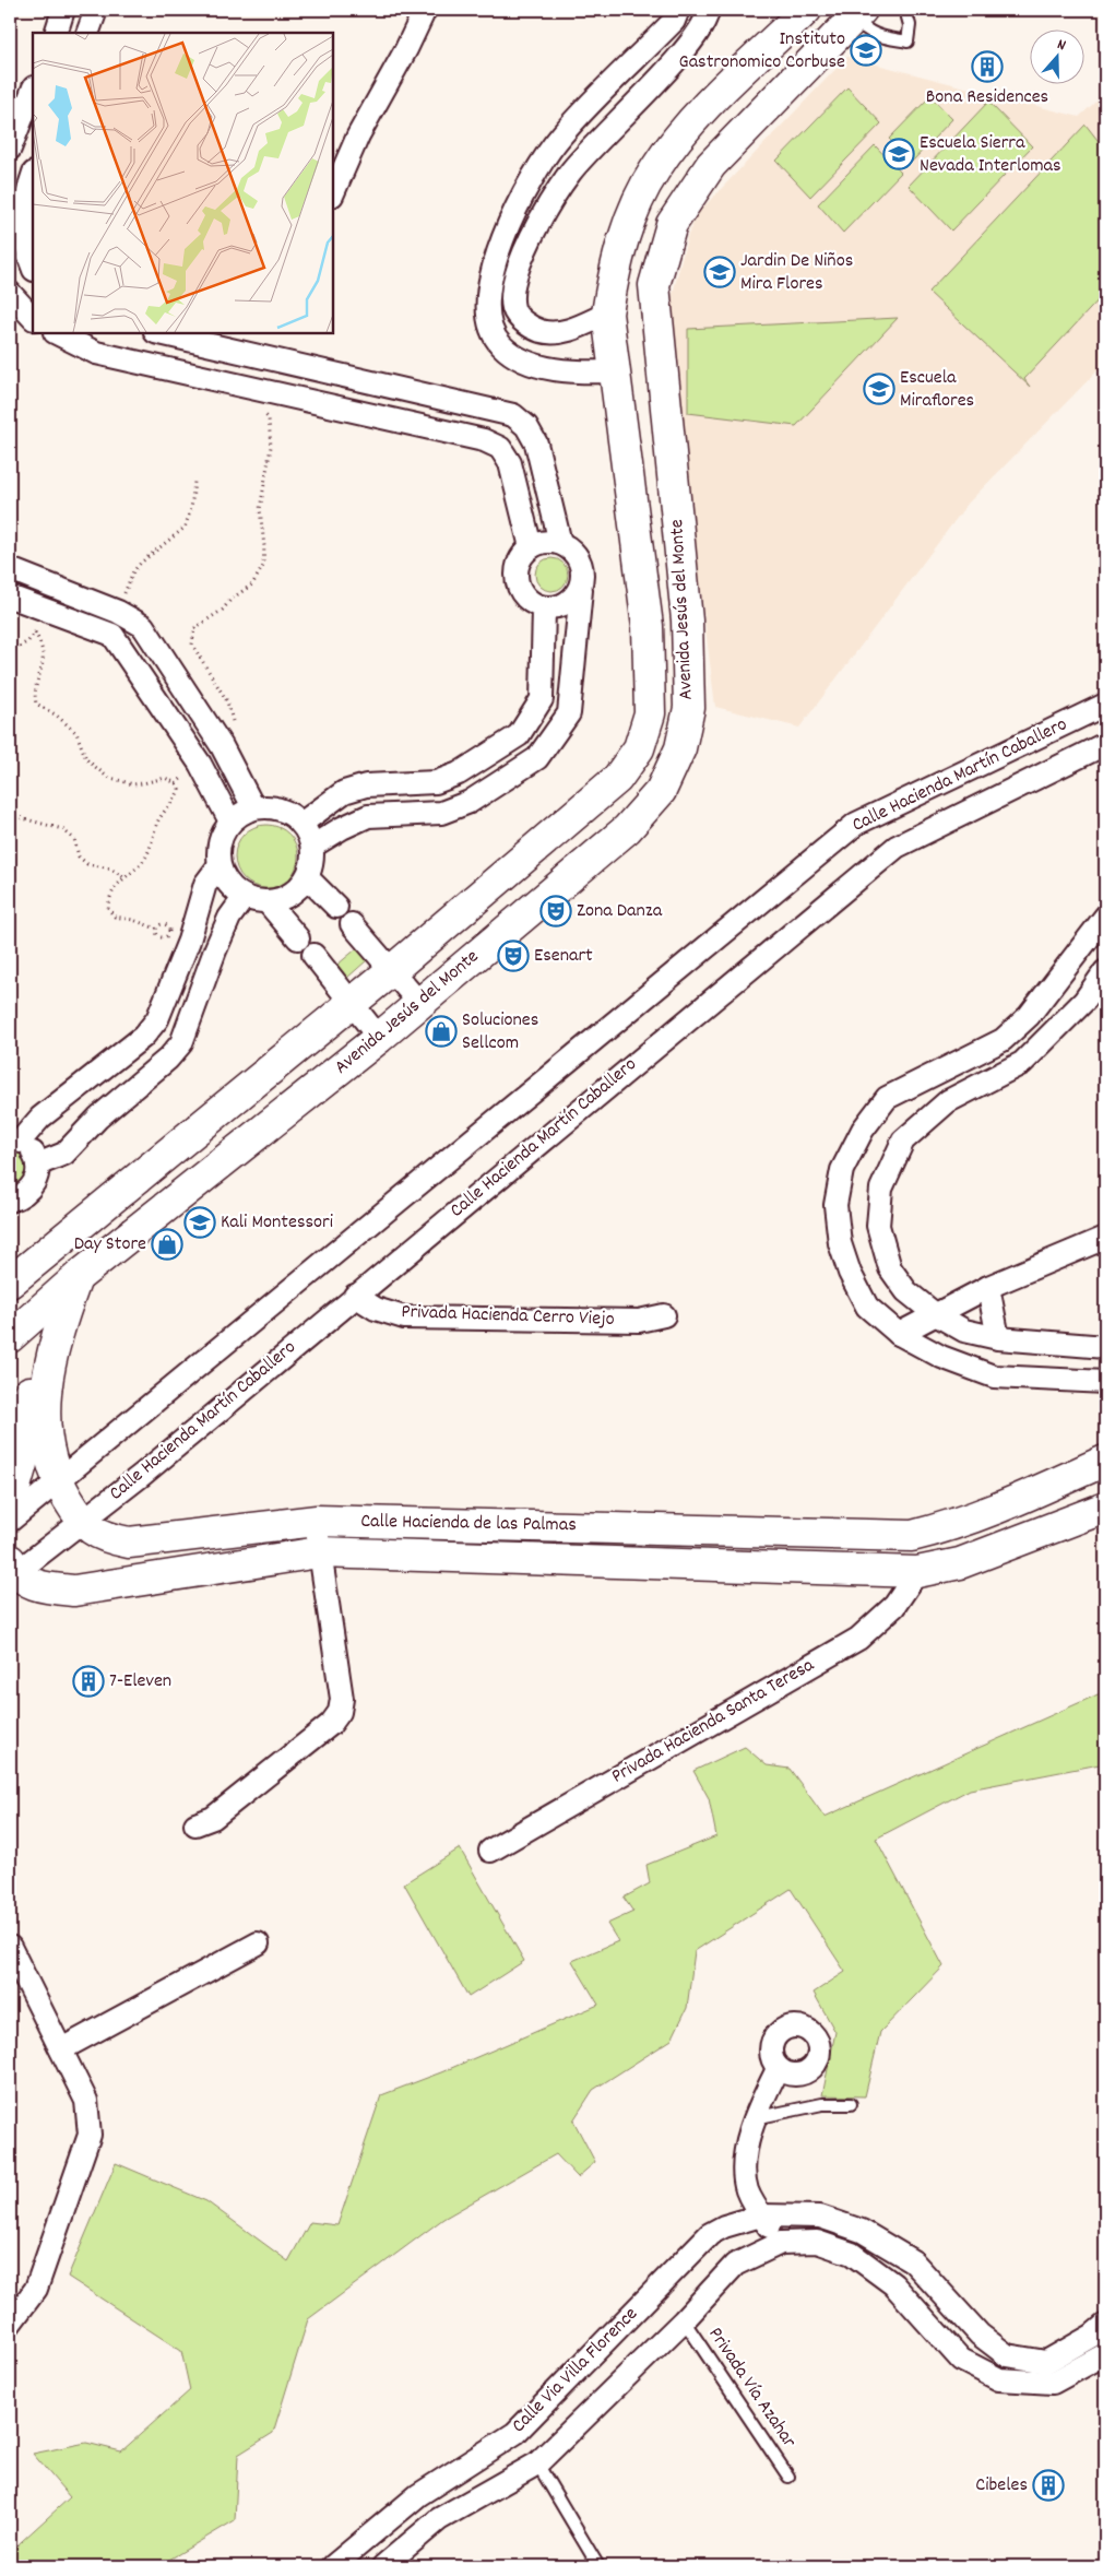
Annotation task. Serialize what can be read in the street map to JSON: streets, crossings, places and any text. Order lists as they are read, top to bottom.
{
  "streets": {
    "main road": ["Avenida Jesús del Monte", "Calle Hacienda de las Palmas"],
    "street": [
      "Calle Hacienda Martín Caballero",
      "Privada Hacienda Cerro Viejo",
      "Privada Hacienda Santa Teresa",
      "Calle Via Villa Florence"
    ],
    "lane": ["Privada Vía Azahar"]
  },
  "crossings": [
    ["Avenida Jesús del Monte", "Calle Hacienda de las Palmas"],
    ["Calle Hacienda Martín Caballero", "Privada Hacienda Cerro Viejo"],
    ["Calle Hacienda Martín Caballero", "Calle Hacienda de las Palmas"],
    ["Calle Hacienda de las Palmas", "Privada Hacienda Santa Teresa"],
    ["Calle Via Villa Florence", "Privada Vía Azahar"]
  ],
  "places": {
    "school or university": [
      "Instituto Gastronomico Corbuse",
      "Escuela Sierra Nevada Interlomas",
      "Jardin De Niños Mira Flores",
      "Escuela Miraflores",
      "Kali Montessori"
    ],
    "building": ["Bona Residences", "7-Eleven", "Cibeles"],
    "theatre": ["Zona Danza", "Esenart"],
    "shop": ["Soluciones Sellcom", "Day Store"]
  },
  "north": "top"
}
